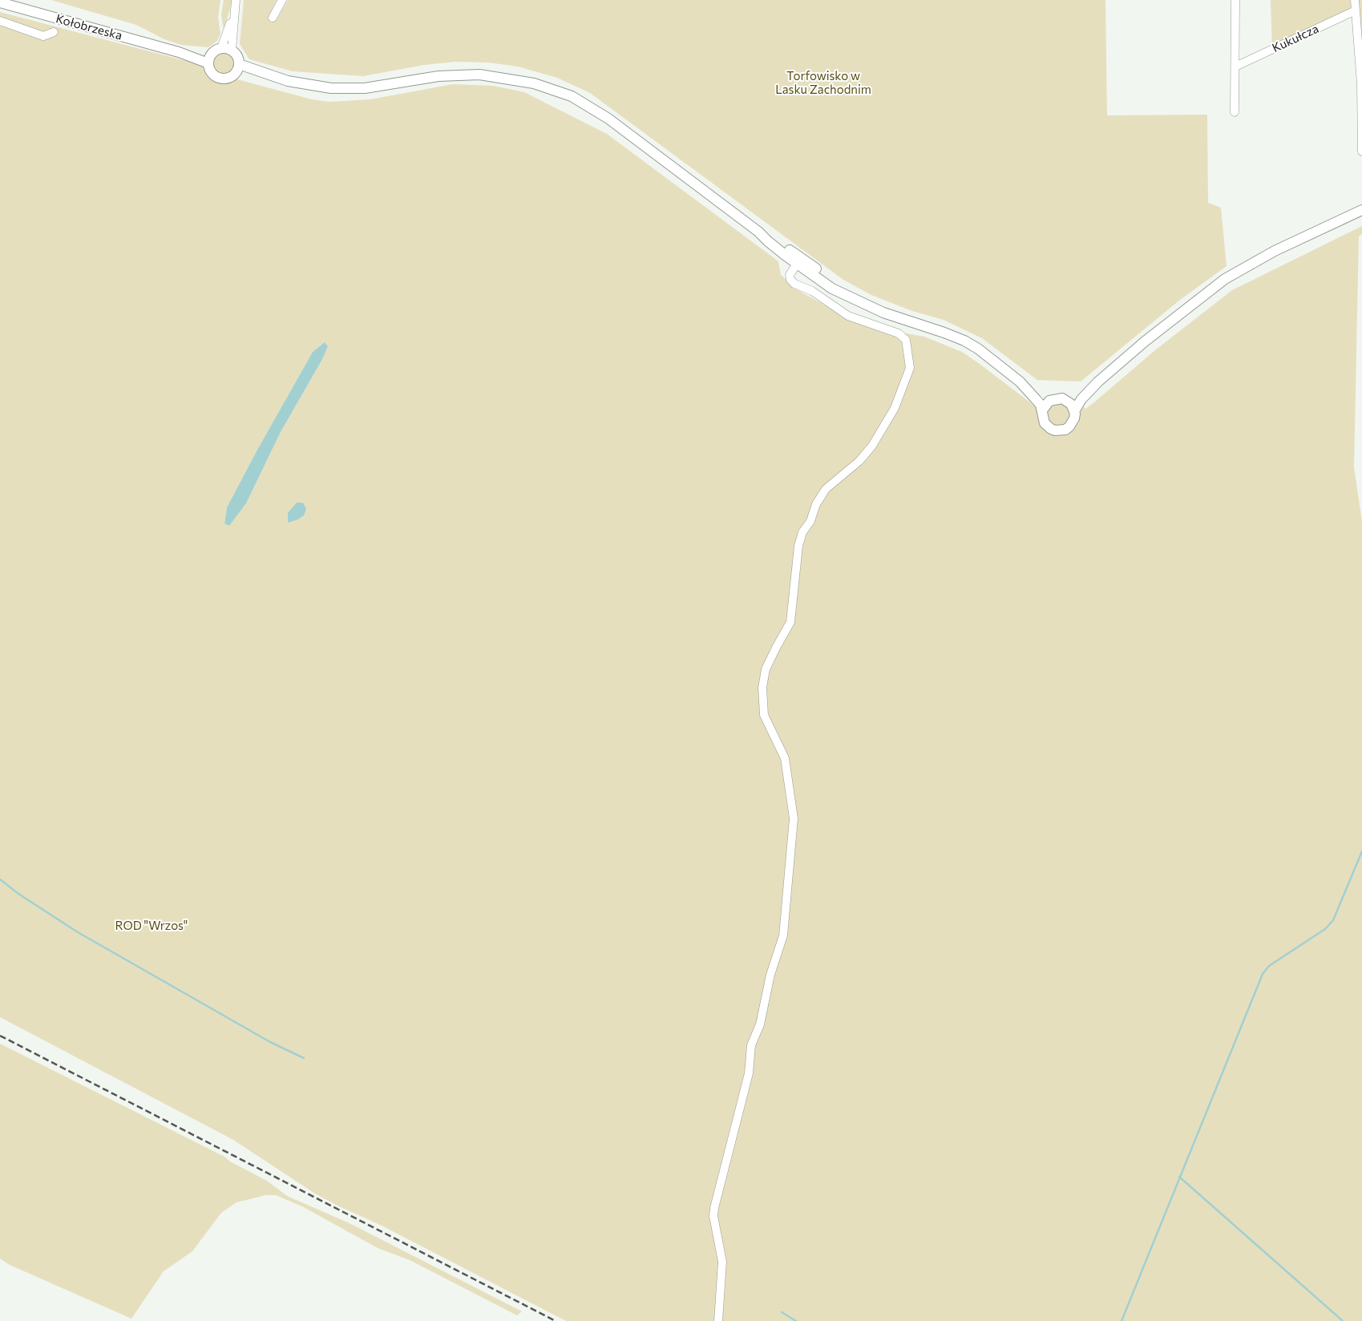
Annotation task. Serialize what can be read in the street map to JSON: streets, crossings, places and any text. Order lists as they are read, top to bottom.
{
  "streets": {
    "main road": ["Kołobrzeska"],
    "street": ["Kukułcza"]
  },
  "parks": ["Torfowisko w Lasku Zachodnim", "ROD \"Wrzos\""]
}
